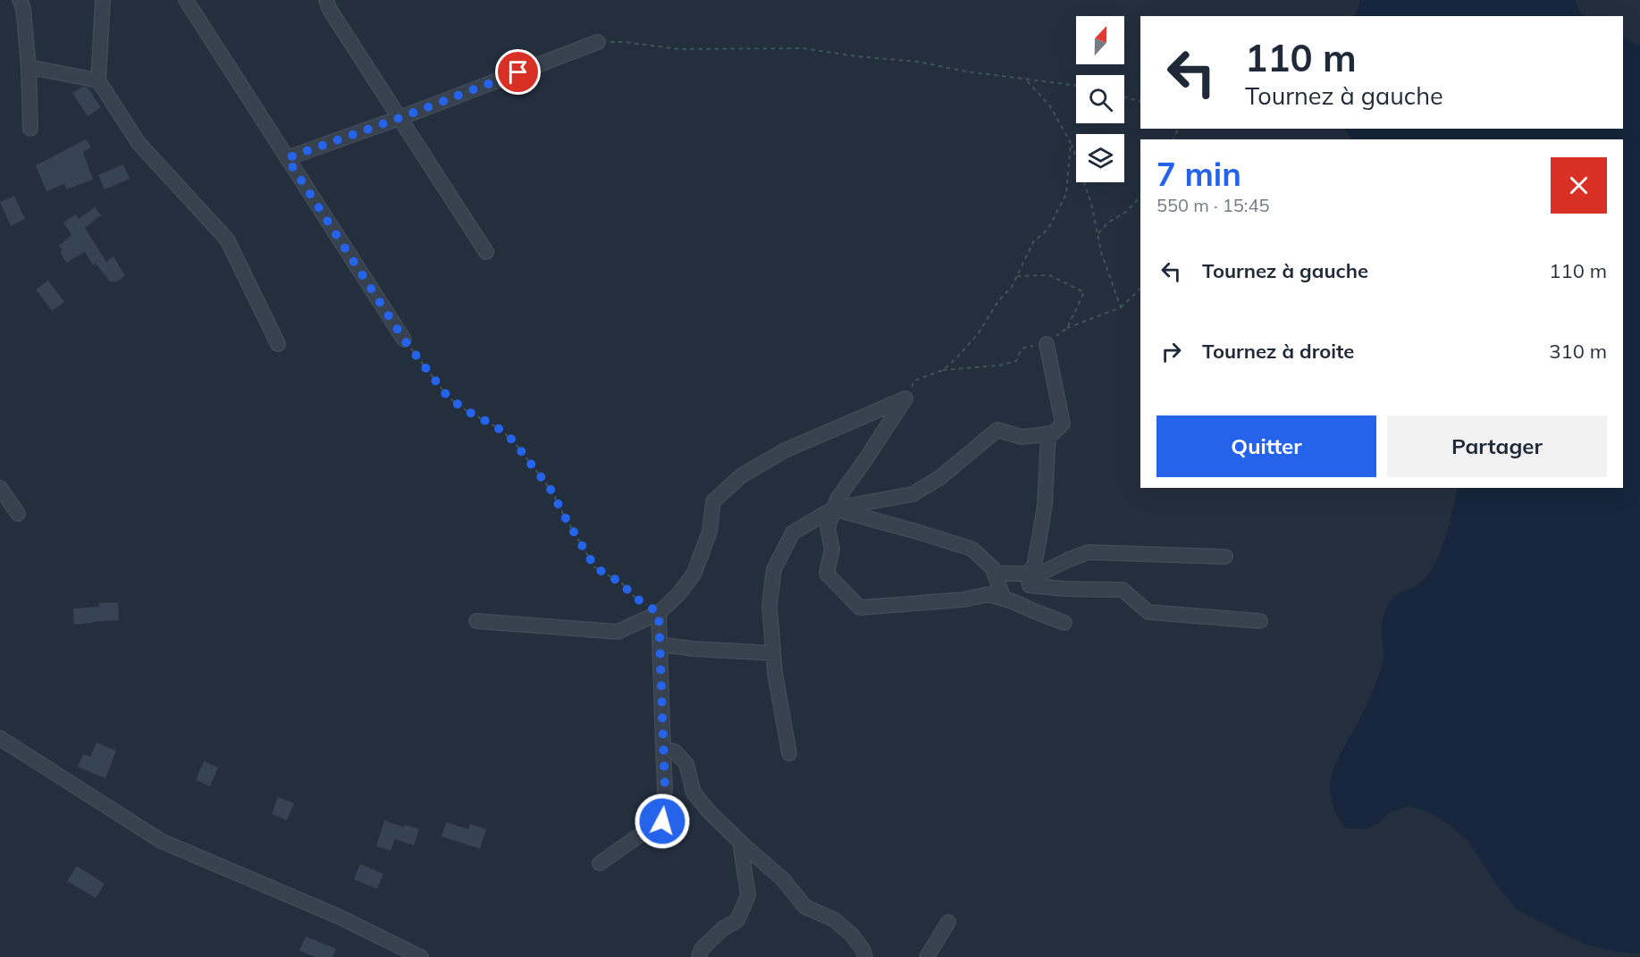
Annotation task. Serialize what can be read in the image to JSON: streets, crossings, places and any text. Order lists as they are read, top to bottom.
{
  "north": "top",
  "page": {
    "turn": ["110 m", "Tournez à gauche"],
    "heading": ["7 min", "550 m · 15:45"],
    "list": [
      {
        "name": "Tournez à gauche",
        "value": "110 m"
      },
      {
        "name": "Tournez à droite",
        "value": "310 m"
      }
    ],
    "buttons": ["Quitter", "Partager"]
  }
}
